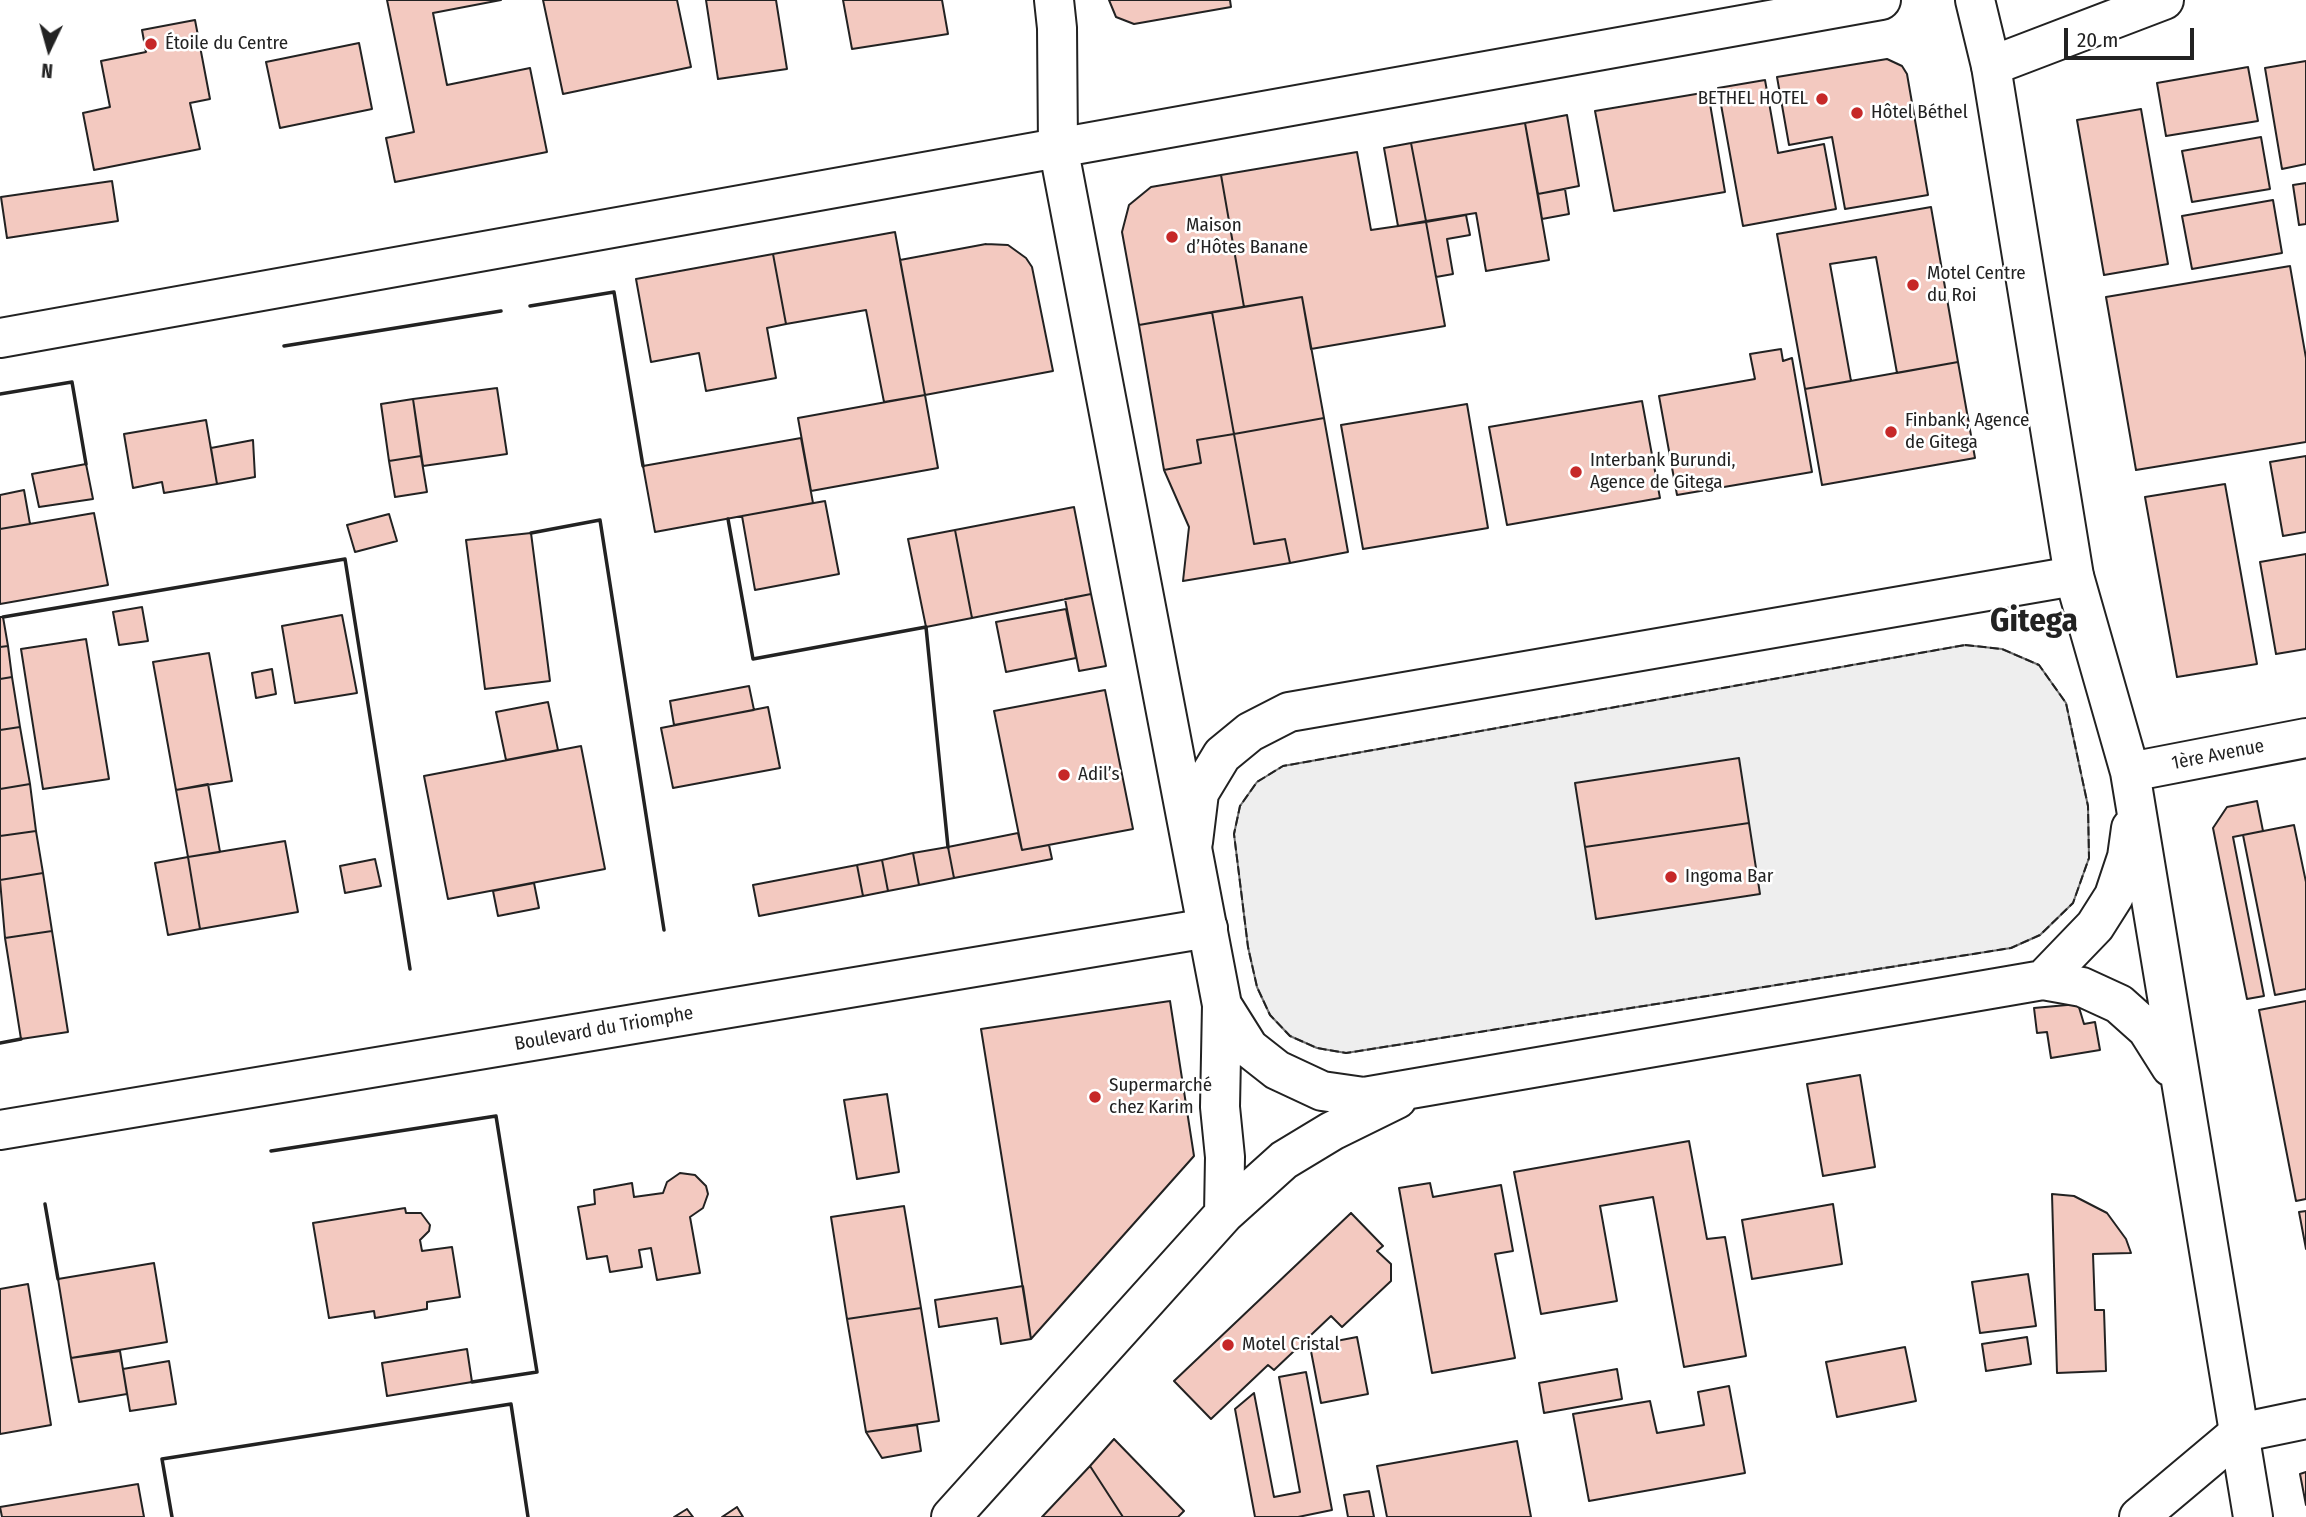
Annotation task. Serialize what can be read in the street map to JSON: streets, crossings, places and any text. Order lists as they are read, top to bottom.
{
  "streets": {
    "main road": ["1ère Avenue", "Boulevard du Triomphe"]
  },
  "districts": ["Gitega"],
  "places": [
    "Étoile du Centre",
    "BETHEL HOTEL",
    "Hôtel Béthel",
    "Maison d’Hôtes Banane",
    "Motel Centre du Roi",
    "Finbank, Agence de Gitega",
    "Interbank Burundi, Agence de Gitega",
    "Adil’s",
    "Ingoma Bar",
    "Supermarché chez Karim",
    "Motel Cristal"
  ],
  "scale_bar": "20 m",
  "north": "bottom"
}
